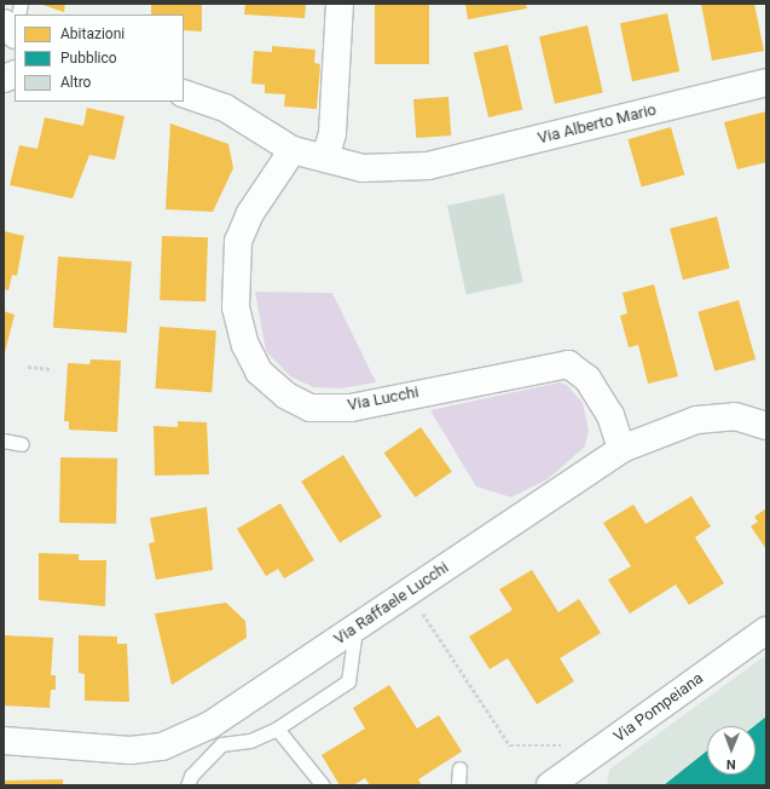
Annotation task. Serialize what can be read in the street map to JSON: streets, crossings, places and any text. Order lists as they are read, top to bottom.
{
  "streets": {
    "street": [
      "Via Alberto Mario",
      "Via Lucchi",
      "Via Raffaele Lucchi",
      "Via Pompeiana"
    ]
  },
  "crossings": [
    ["Via Lucchi", "Via Raffaele Lucchi"]
  ],
  "legend": ["Abitazioni", "Pubblico", "Altro"],
  "north": "bottom"
}
